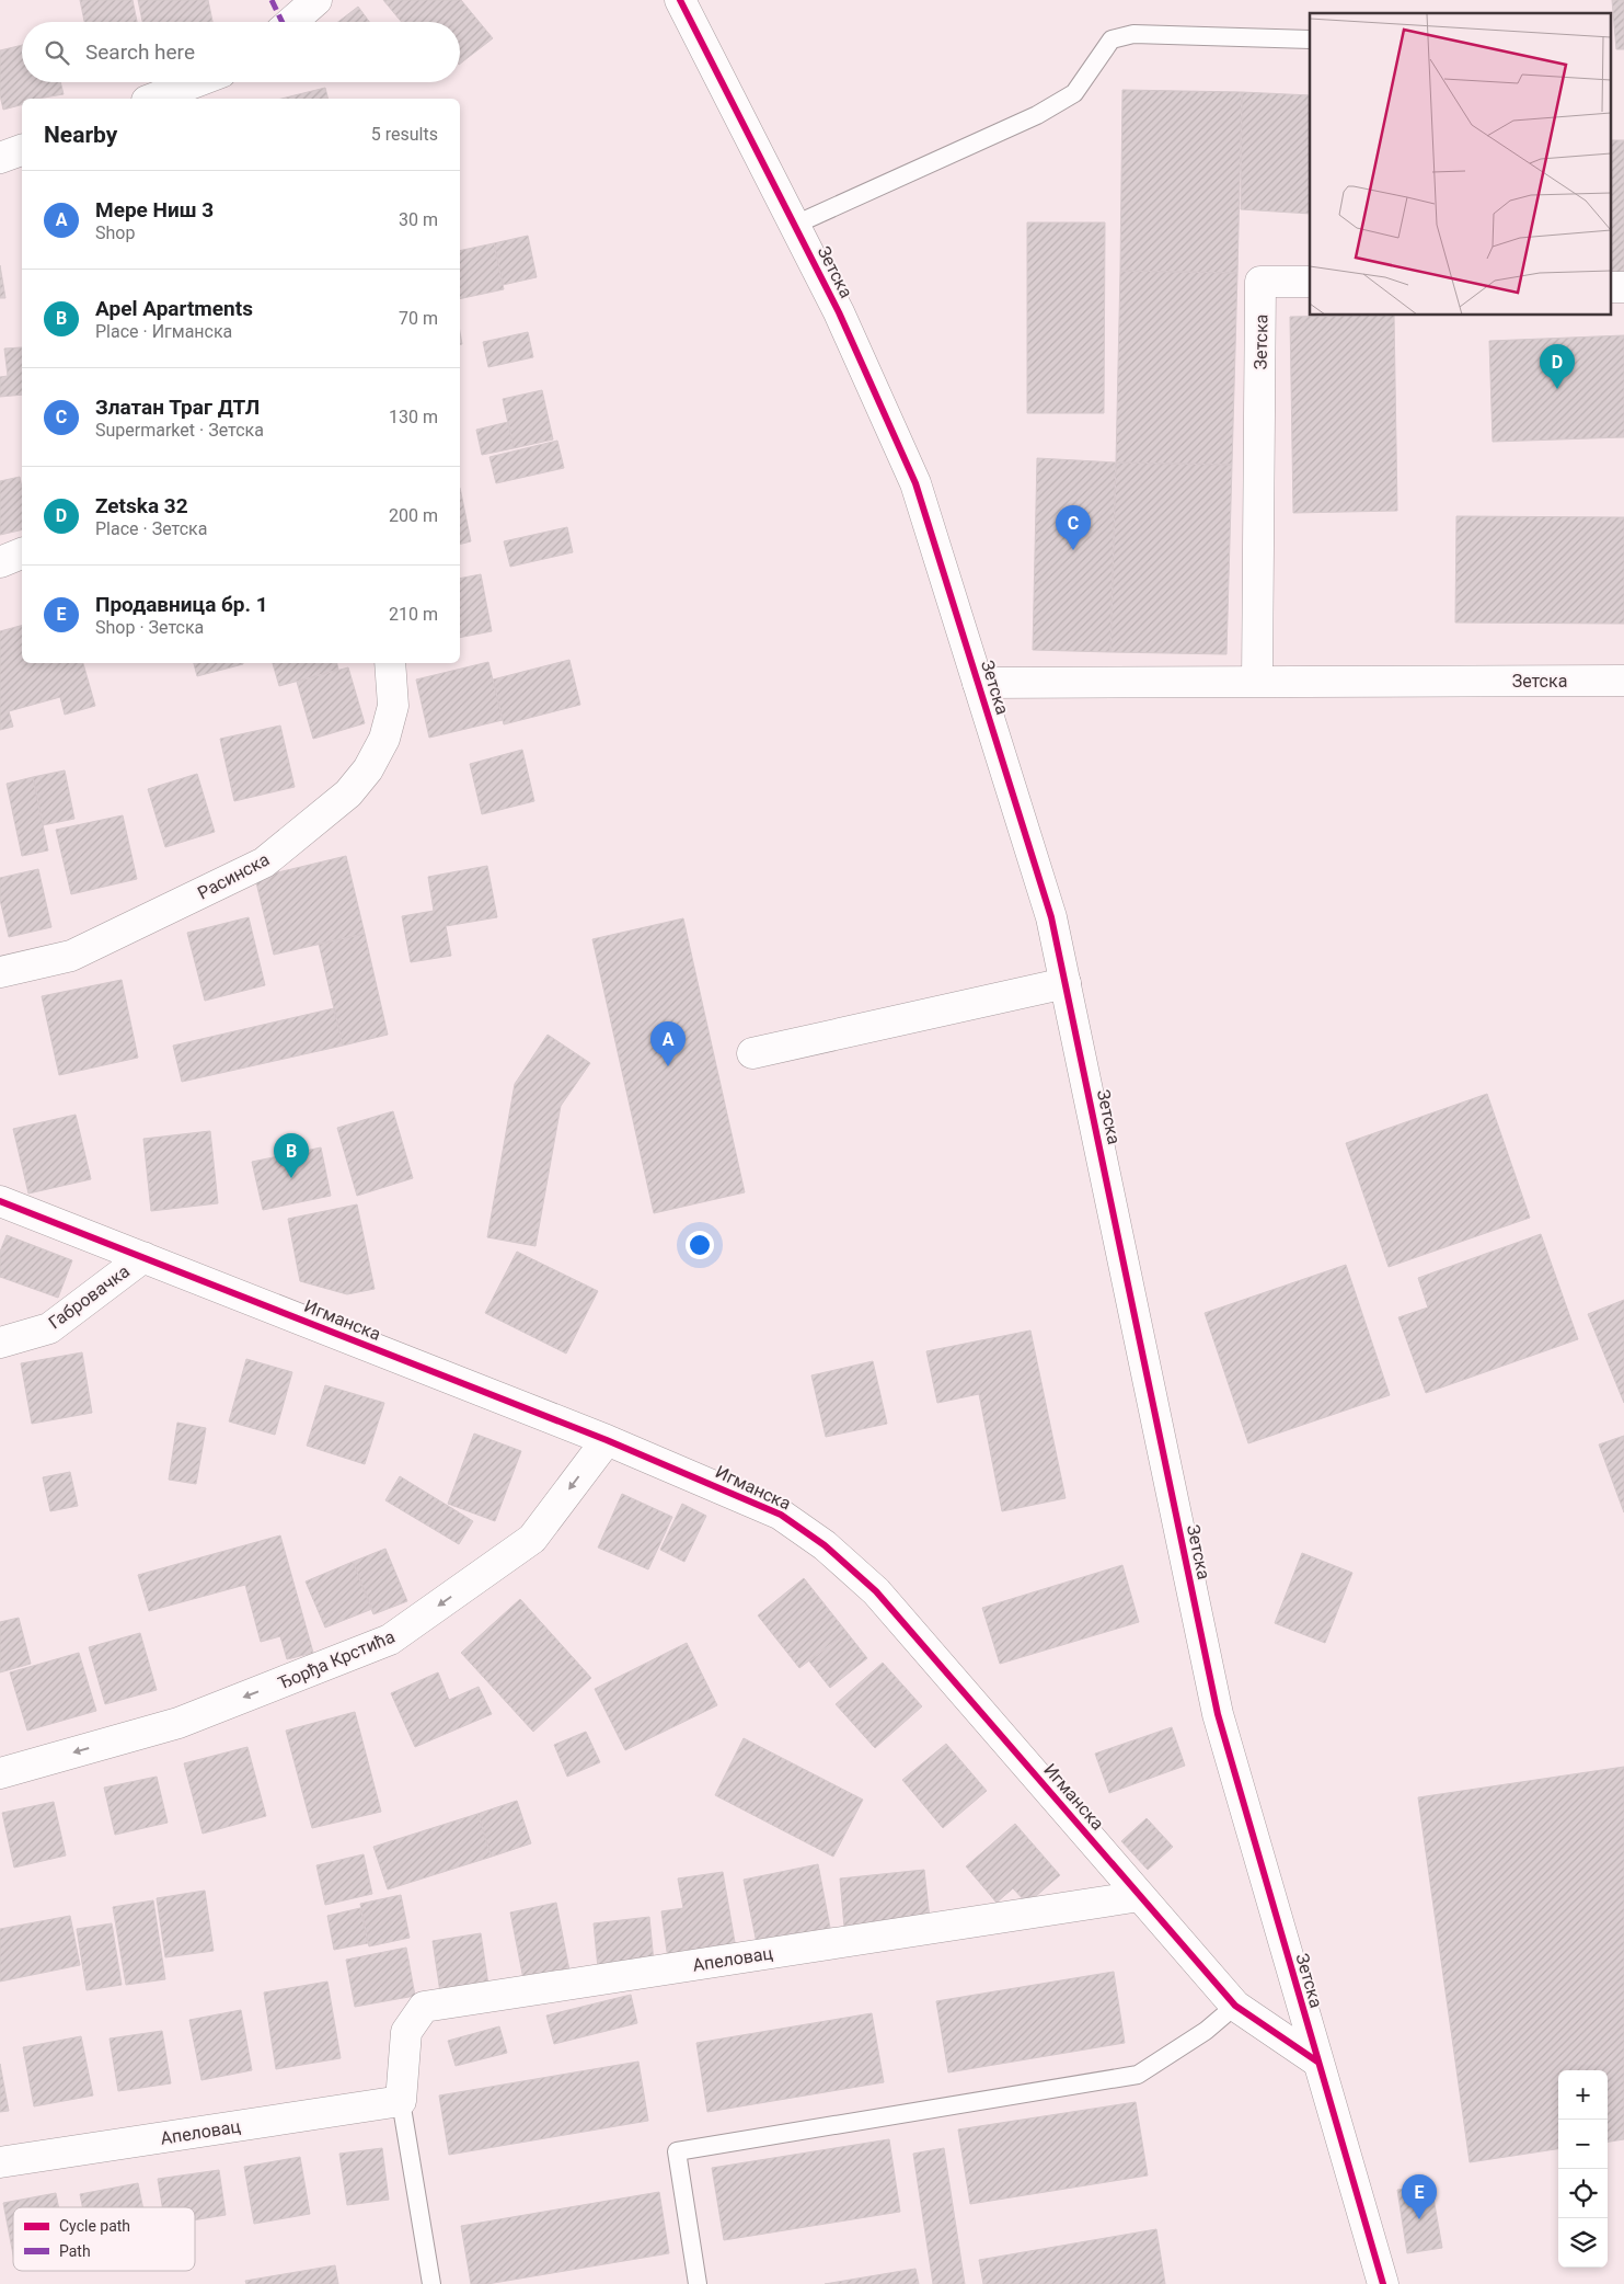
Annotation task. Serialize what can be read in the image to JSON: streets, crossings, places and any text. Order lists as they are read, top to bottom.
{
  "streets": {
    "street": [
      "Зетска",
      "Расинска",
      "Габровачка",
      "Игманска",
      "Ђорђа Крстића",
      "Апеловац"
    ]
  },
  "crossings": [
    ["Зетска", "Игманска"],
    ["Габровачка", "Игманска"],
    ["Игманска", "Ђорђа Крстића"],
    ["Игманска", "Апеловац"]
  ],
  "one_way": ["Ђорђа Крстића"],
  "legend": ["Cycle path", "Path"],
  "page": {
    "search": "Search here",
    "heading": ["Nearby", "5 results"],
    "list": [
      {
        "mark": "A",
        "name": "Мере Ниш 3",
        "note": "Shop",
        "value": "30 m"
      },
      {
        "mark": "B",
        "name": "Apel Apartments",
        "note": "Place · Игманска",
        "value": "70 m"
      },
      {
        "mark": "C",
        "name": "Златан Траг ДТЛ",
        "note": "Supermarket · Зетска",
        "value": "130 m"
      },
      {
        "mark": "D",
        "name": "Zetska 32",
        "note": "Place · Зетска",
        "value": "200 m"
      },
      {
        "mark": "E",
        "name": "Продавница бр. 1",
        "note": "Shop · Зетска",
        "value": "210 m"
      }
    ],
    "pins": [
      "D",
      "C",
      "A",
      "B",
      "E"
    ],
    "map_buttons": ["+", "−"]
  }
}
